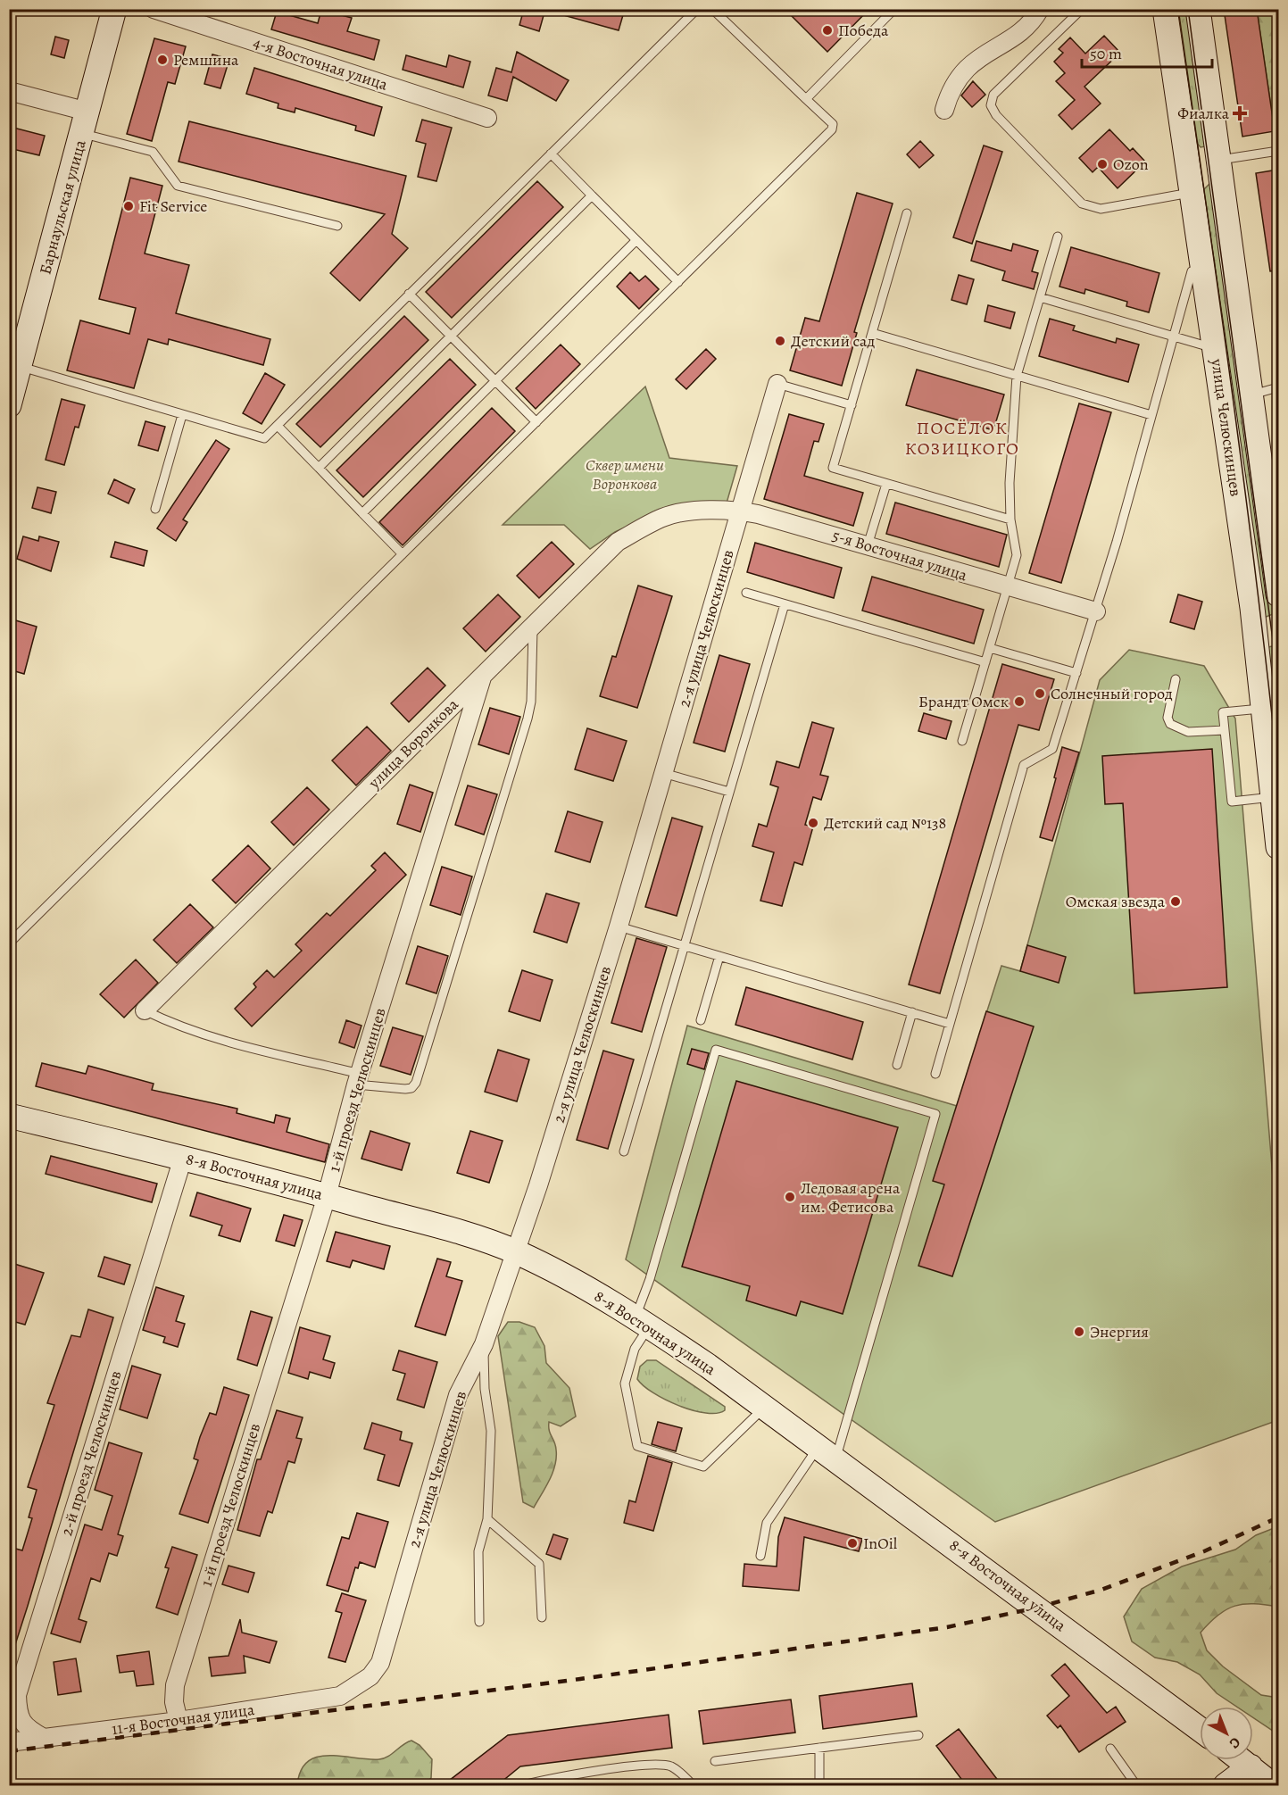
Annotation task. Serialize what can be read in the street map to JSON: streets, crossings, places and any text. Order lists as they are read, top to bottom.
{
  "streets": {
    "main road": ["Барнаульская улица", "улица Челюскинцев", "8-я Восточная улица"],
    "street": [
      "4-я Восточная улица",
      "5-я Восточная улица",
      "2-я улица Челюскинцев",
      "улица Воронкова",
      "1-й проезд Челюскинцев",
      "2-й проезд Челюскинцев",
      "11-я Восточная улица"
    ]
  },
  "crossings": [
    ["5-я Восточная улица", "2-я улица Челюскинцев"],
    ["5-я Восточная улица", "улица Воронкова"],
    ["2-я улица Челюскинцев", "8-я Восточная улица"],
    ["2-я улица Челюскинцев", "11-я Восточная улица"],
    ["улица Воронкова", "1-й проезд Челюскинцев"],
    ["1-й проезд Челюскинцев", "8-я Восточная улица"],
    ["1-й проезд Челюскинцев", "11-я Восточная улица"],
    ["8-я Восточная улица", "2-й проезд Челюскинцев"],
    ["2-й проезд Челюскинцев", "11-я Восточная улица"]
  ],
  "districts": ["ПОСЁЛОК КОЗИЦКОГО"],
  "parks": ["Сквер имени Воронкова"],
  "places": {
    "other": [
      "Победа",
      "Ремшина",
      "Ozon",
      "Fit Service",
      "Детский сад",
      "Солнечный город",
      "Брандт Омск",
      "Детский сад №138",
      "Омская звезда",
      "Ледовая арена им. Фетисова",
      "Энергия",
      "InOil"
    ],
    "health": ["Фиалка"]
  },
  "scale_bar": "50 m",
  "north": "bottom right"
}
